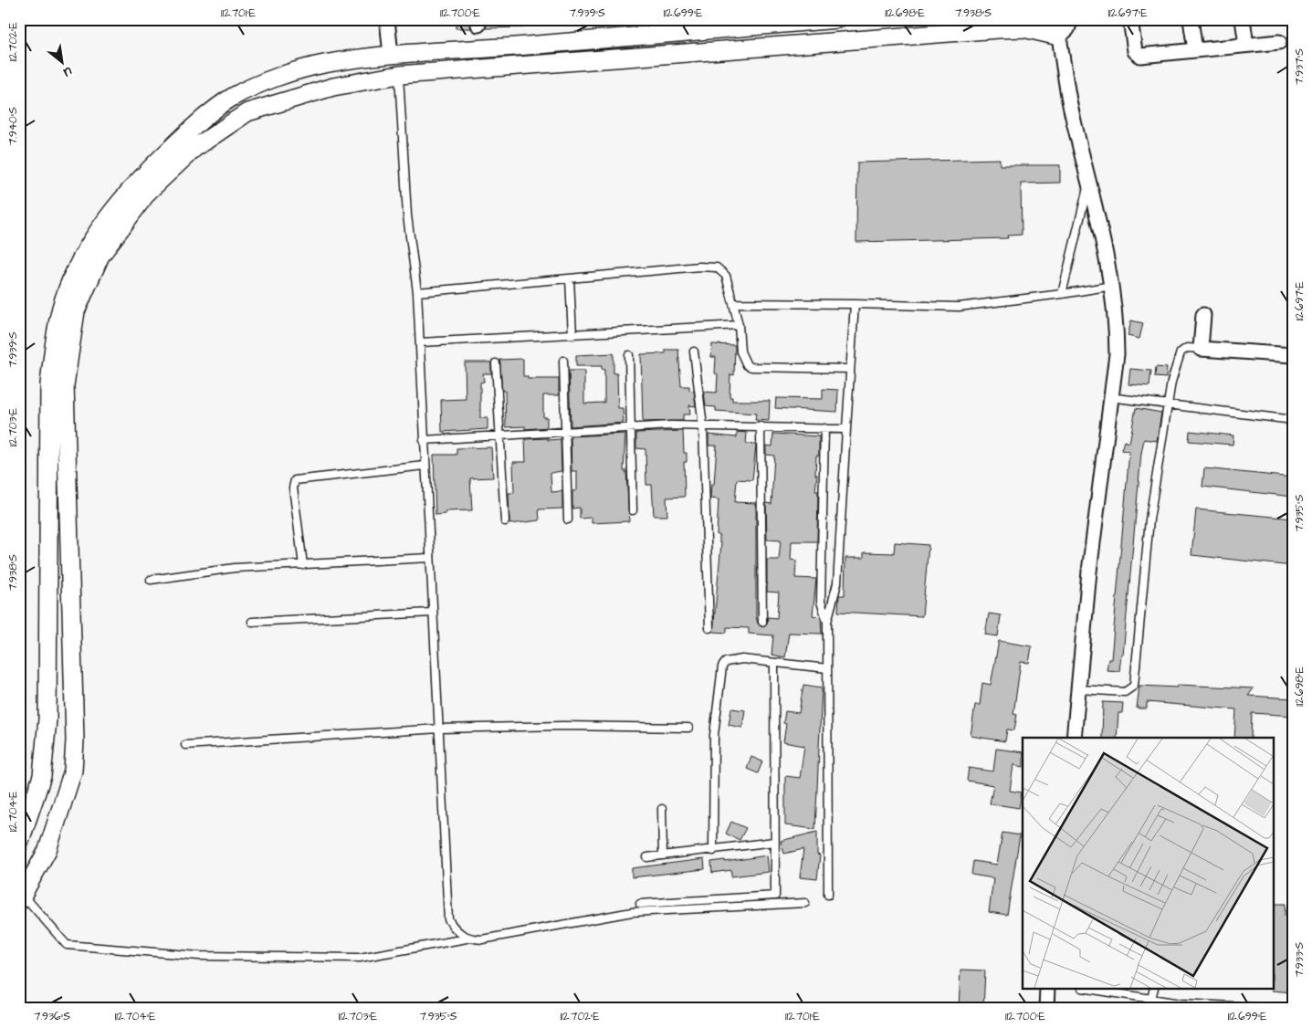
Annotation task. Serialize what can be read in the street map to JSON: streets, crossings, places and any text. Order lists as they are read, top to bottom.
{
  "north": "bottom right",
  "coordinates": [
    "112.701°E",
    "112.700°E",
    "7.939°S",
    "112.699°E",
    "112.698°E",
    "7.938°S",
    "112.697°E",
    "112.702°E",
    "7.937°S",
    "7.940°S",
    "112.703°E",
    "7.935°S",
    "112.704°E",
    "7.933°S",
    "7.936°S"
  ]
}
